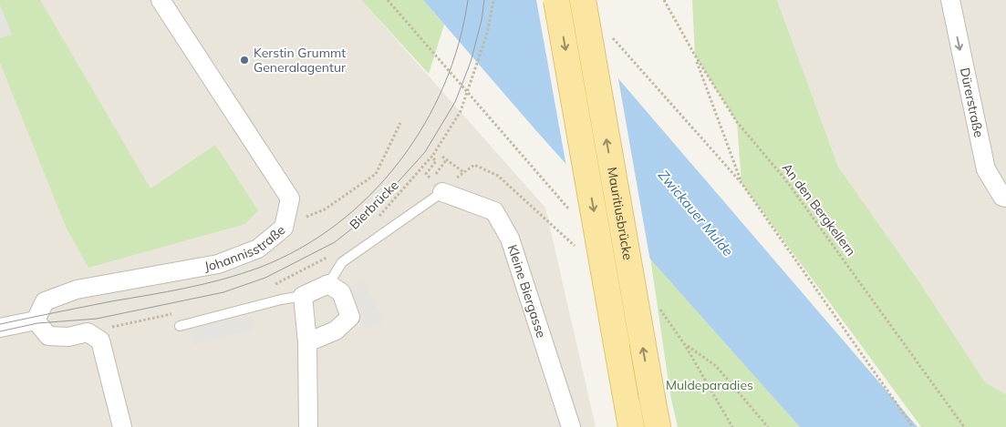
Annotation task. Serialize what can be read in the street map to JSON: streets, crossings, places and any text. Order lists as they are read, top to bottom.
{
  "streets": {
    "main road": ["Mauritiusbrücke"],
    "street": ["Dürerstraße", "Johannisstraße", "Kleine Biergasse"],
    "path": ["Bierbrücke", "An den Bergkellern"]
  },
  "one_way": ["Dürerstraße"],
  "water": ["Zwickauer Mulde"],
  "parks": ["Muldeparadies"],
  "places": ["Kerstin Grummt Generalagentur"]
}
